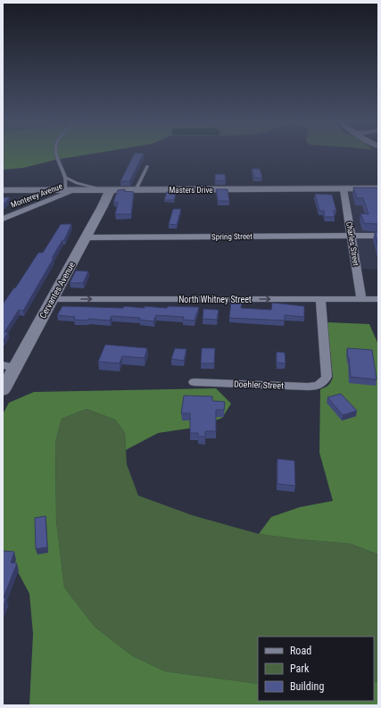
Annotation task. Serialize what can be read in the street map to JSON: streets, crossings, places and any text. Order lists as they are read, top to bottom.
{
  "streets": {
    "street": [
      "Masters Drive",
      "Monterey Avenue",
      "Spring Street",
      "Charles Street",
      "Cervantes Avenue",
      "North Whitney Street",
      "Doehler Street"
    ]
  },
  "crossings": [
    ["Masters Drive", "Monterey Avenue"],
    ["Masters Drive", "Charles Street"],
    ["Masters Drive", "Cervantes Avenue"],
    ["Spring Street", "Charles Street"],
    ["Spring Street", "Cervantes Avenue"],
    ["Charles Street", "North Whitney Street"],
    ["Cervantes Avenue", "North Whitney Street"],
    ["North Whitney Street", "Doehler Street"]
  ],
  "one_way": ["North Whitney Street"],
  "legend": ["Road", "Park", "Building"]
}
